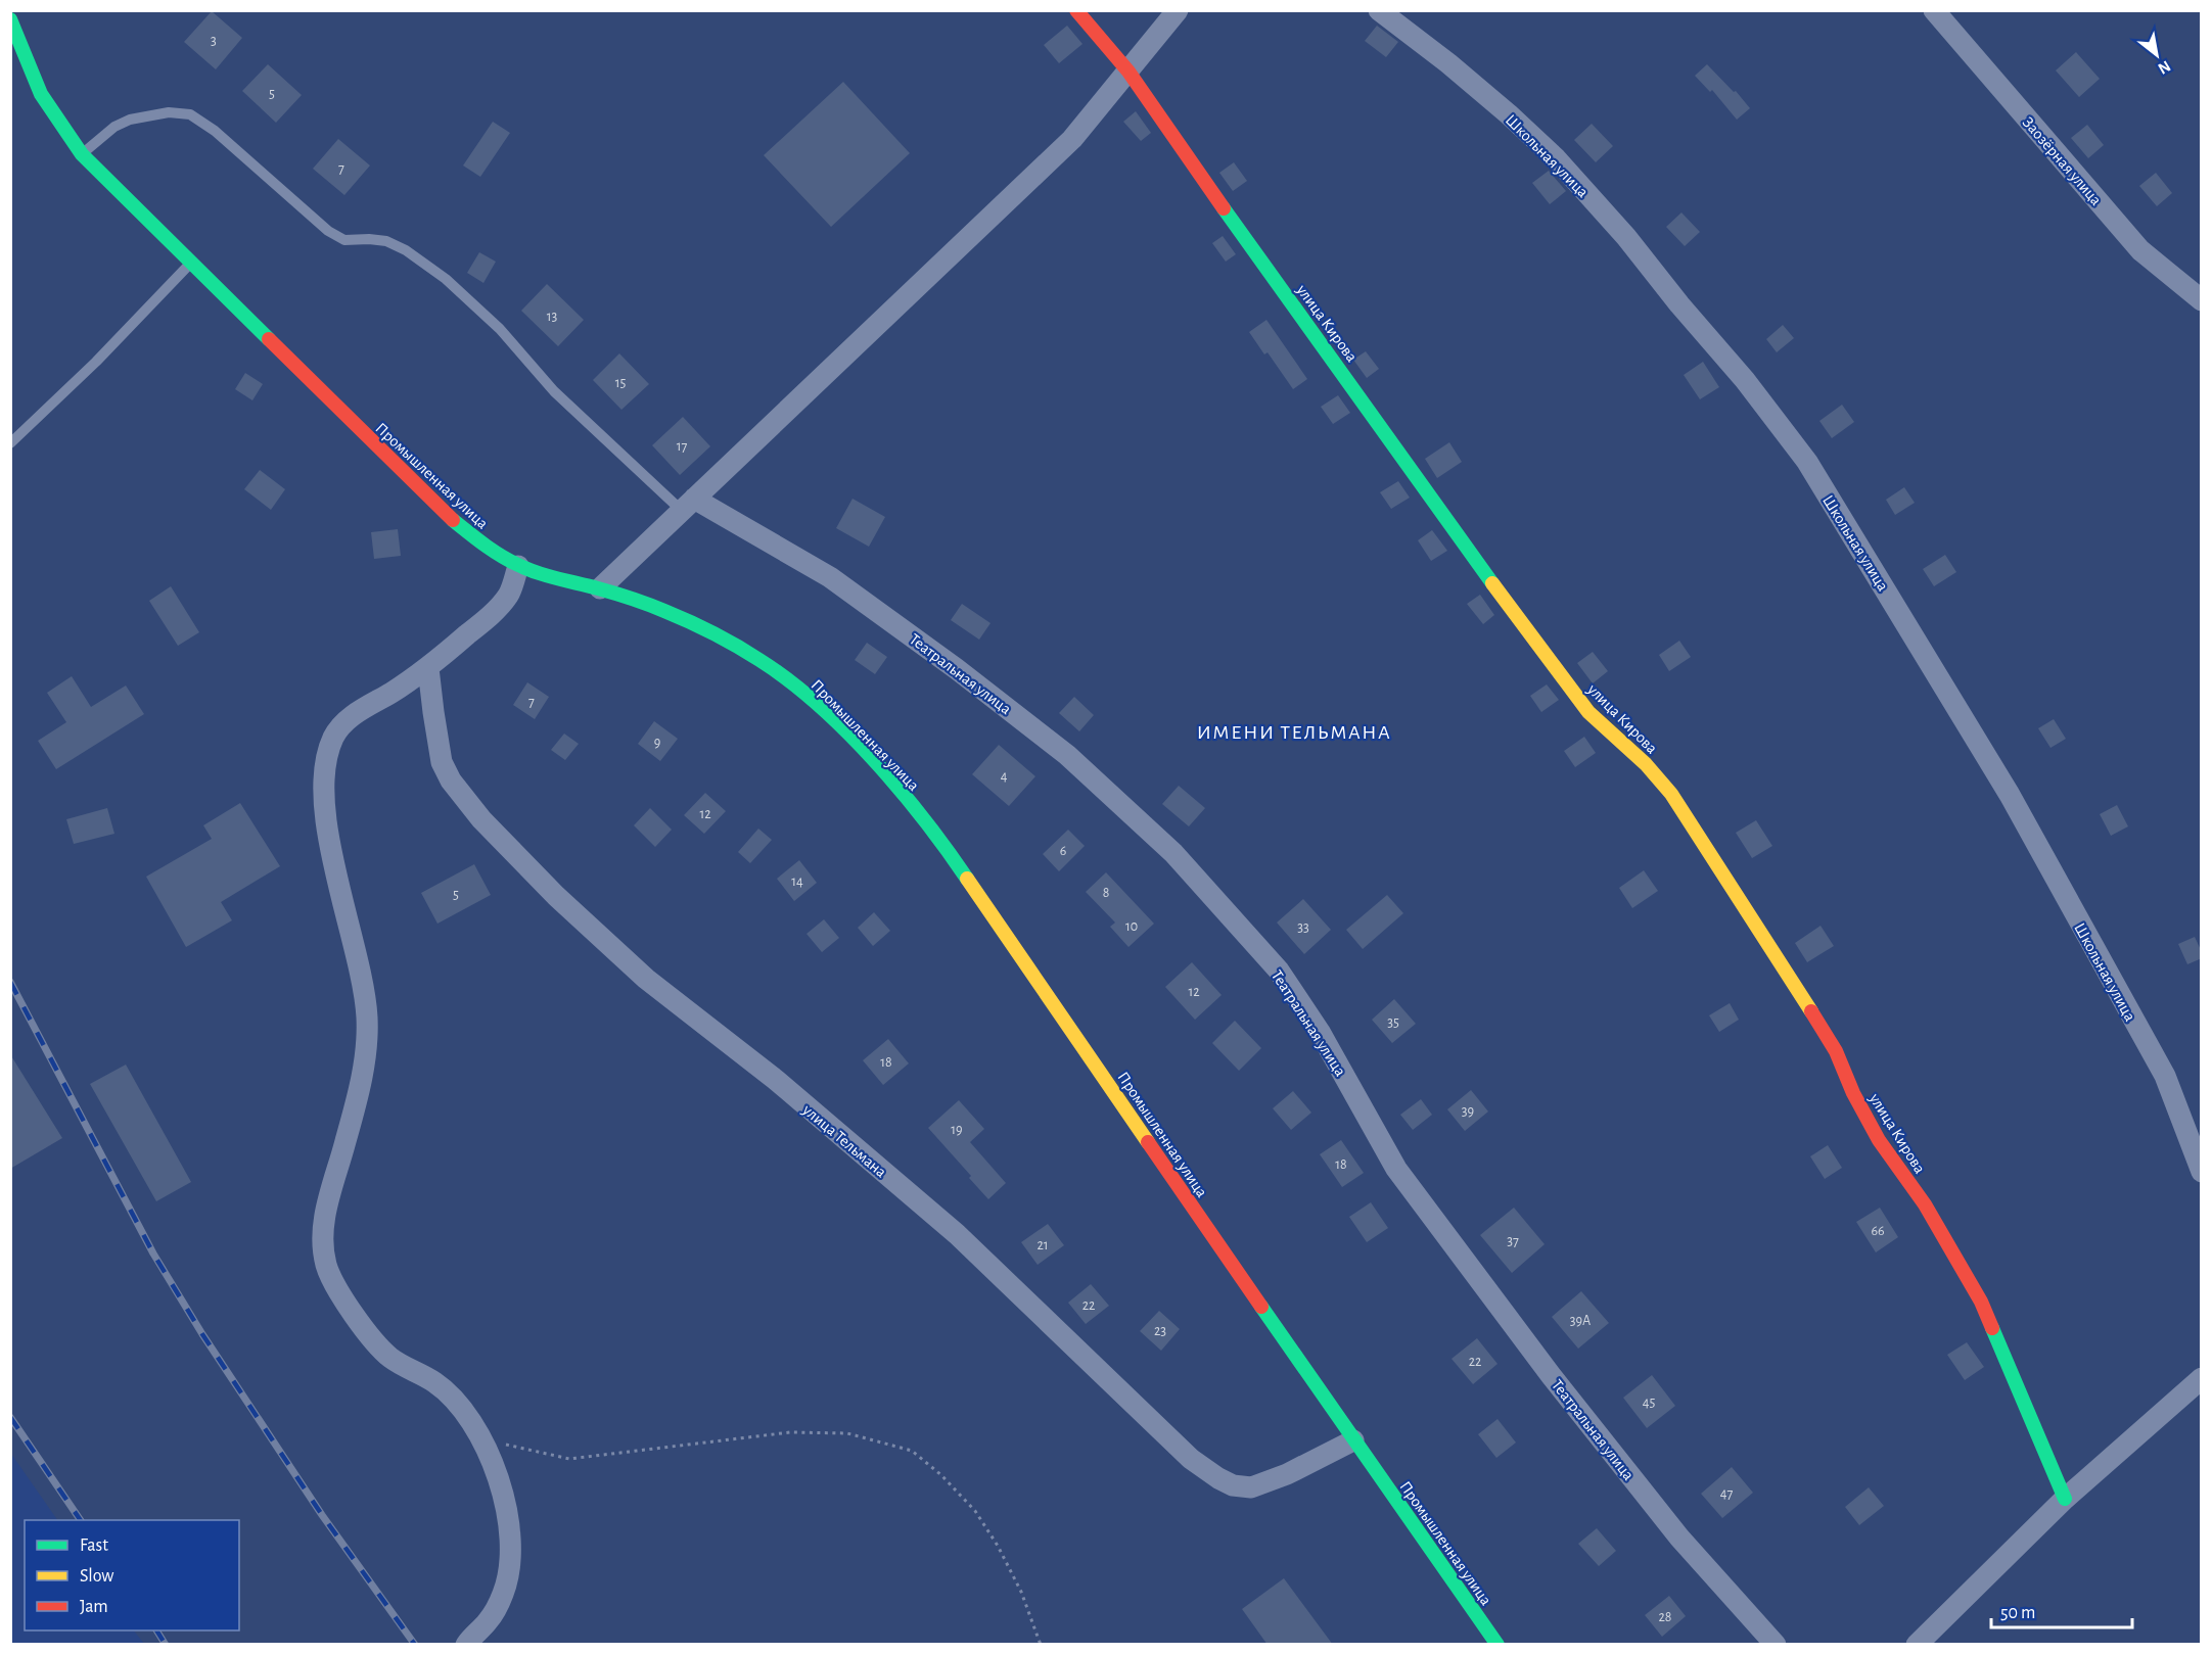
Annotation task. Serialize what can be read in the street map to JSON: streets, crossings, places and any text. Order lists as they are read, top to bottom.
{
  "streets": {
    "street": [
      "Школьная улица",
      "Заозёрная улица",
      "улица Кирова",
      "Промышленная улица",
      "Театральная улица",
      "улица Тельмана"
    ]
  },
  "crossings": [
    ["Промышленная улица", "улица Тельмана"]
  ],
  "districts": ["ИМЕНИ ТЕЛЬМАНА"],
  "house_numbers": [
    "3",
    "5",
    "7",
    "13",
    "15",
    "17",
    "7",
    "9",
    "4",
    "12",
    "6",
    "14",
    "8",
    "5",
    "10",
    "33",
    "12",
    "35",
    "18",
    "39",
    "19",
    "18",
    "66",
    "37",
    "21",
    "22",
    "39А",
    "23",
    "22",
    "45",
    "47",
    "28"
  ],
  "legend": ["Fast", "Slow", "Jam"],
  "scale_bar": "50 m",
  "north": "bottom right"
}
